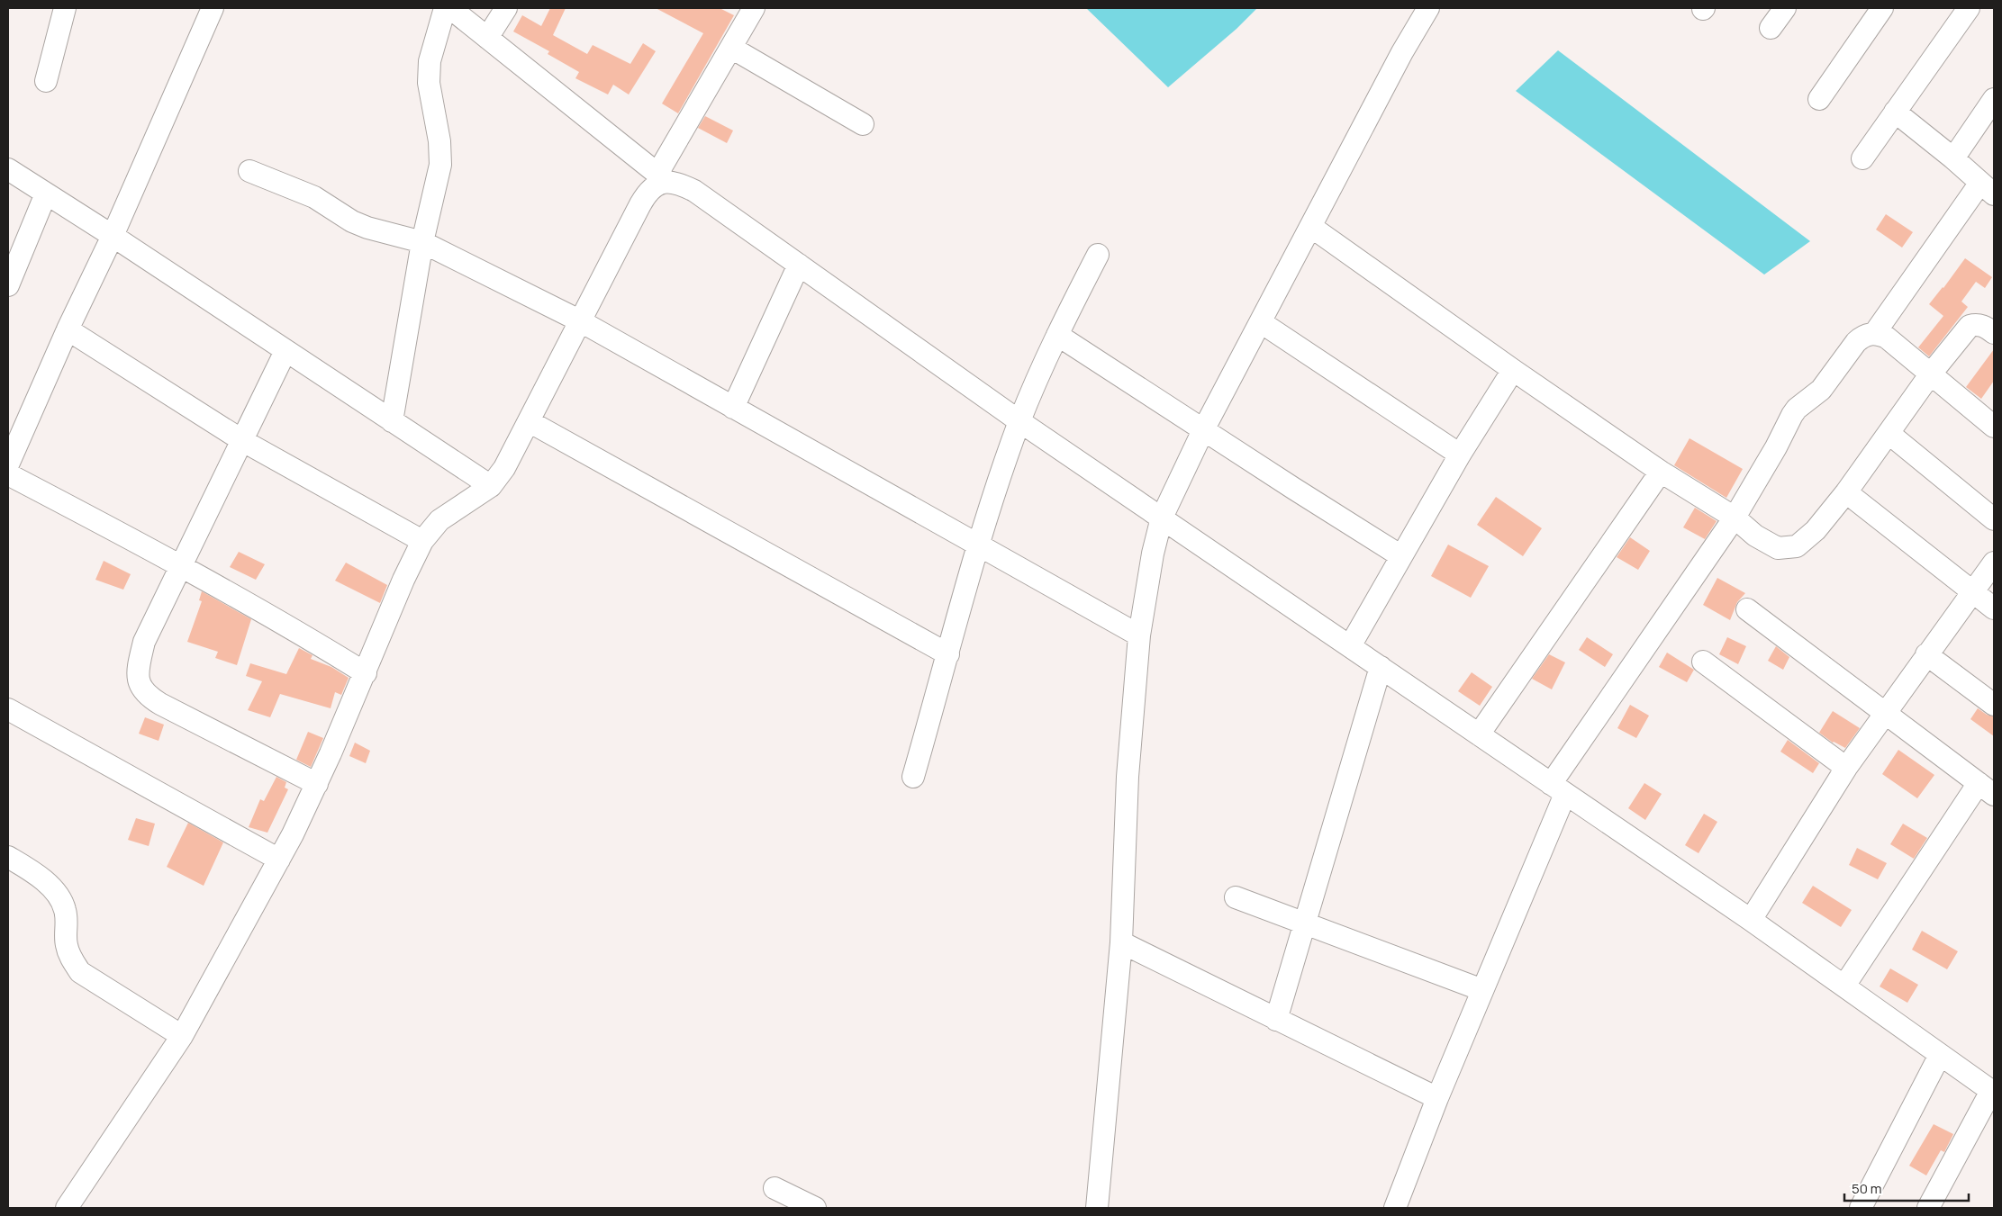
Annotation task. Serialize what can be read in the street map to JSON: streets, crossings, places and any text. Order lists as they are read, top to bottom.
{
  "scale_bar": "50 m"
}
